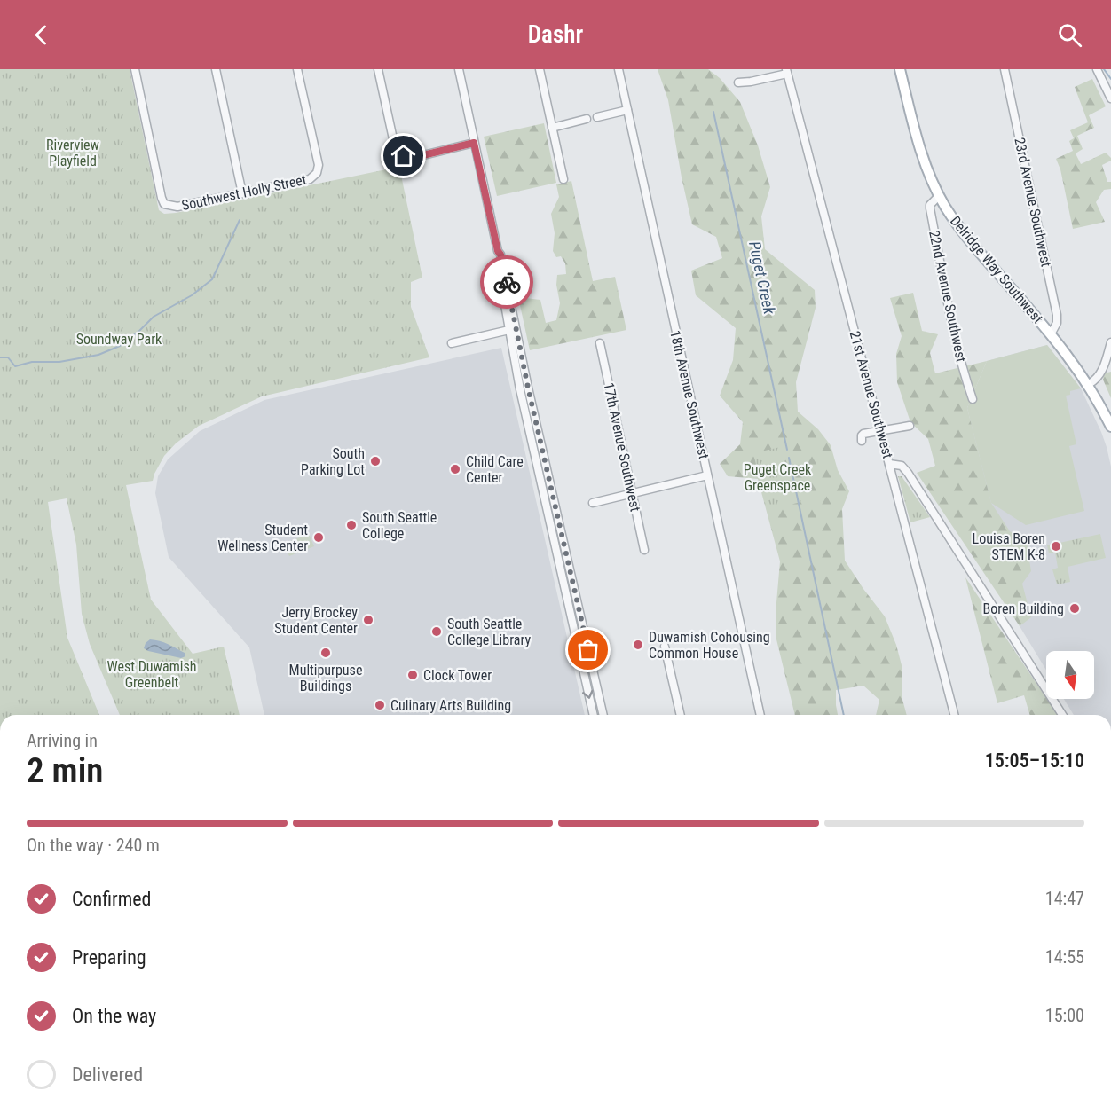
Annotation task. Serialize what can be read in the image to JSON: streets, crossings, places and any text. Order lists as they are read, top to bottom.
{
  "streets": {
    "main road": ["Delridge Way Southwest"],
    "street": [
      "Southwest Holly Street",
      "23rd Avenue Southwest",
      "22nd Avenue Southwest",
      "18th Avenue Southwest",
      "21st Avenue Southwest",
      "17th Avenue Southwest"
    ]
  },
  "crossings": [
    ["23rd Avenue Southwest", "Delridge Way Southwest"],
    ["Delridge Way Southwest", "22nd Avenue Southwest"]
  ],
  "water": ["Puget Creek"],
  "parks": [
    "Riverview Playfield",
    "Soundway Park",
    "Puget Creek Greenspace",
    "West Duwamish Greenbelt"
  ],
  "places": [
    "South Parking Lot",
    "Child Care Center",
    "South Seattle College",
    "Student Wellness Center",
    "Louisa Boren STEM K-8",
    "Boren Building",
    "Jerry Brockey Student Center",
    "South Seattle College Library",
    "Duwamish Cohousing Common House",
    "Multipurpuse Buildings",
    "Clock Tower",
    "Culinary Arts Building"
  ],
  "north": "bottom",
  "page": {
    "header": "Dashr",
    "heading": ["2 min", "Arriving in", "15:05–15:10"],
    "bar": "On the way · 240 m",
    "list": [
      ["Confirmed", "14:47"],
      ["Preparing", "14:55"],
      ["On the way", "15:00"],
      "Delivered"
    ]
  }
}
